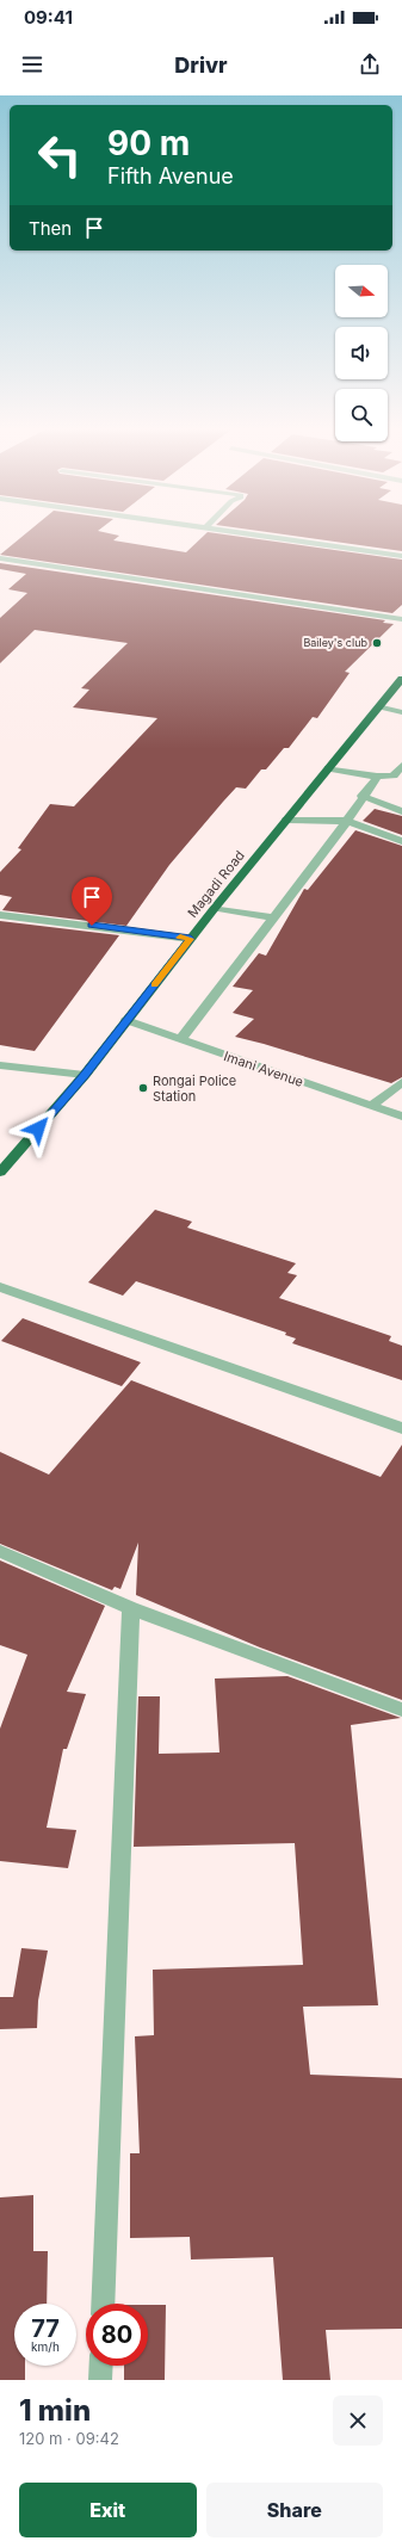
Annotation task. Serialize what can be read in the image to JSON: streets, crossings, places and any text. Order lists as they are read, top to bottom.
{
  "streets": {
    "highway": ["Magadi Road"],
    "street": ["Imani Avenue"]
  },
  "crossings": [
    ["Magadi Road", "Imani Avenue"]
  ],
  "places": ["Bailey's club", "Rongai Police Station"],
  "north": "right",
  "page": {
    "status": "09:41",
    "header": "Drivr",
    "turn": ["90 m", "Fifth Avenue"],
    "then": "Then",
    "speed": "77 km/h",
    "limit": "80",
    "heading": ["1 min", "120 m · 09:42"],
    "buttons": ["Exit", "Share"]
  }
}
